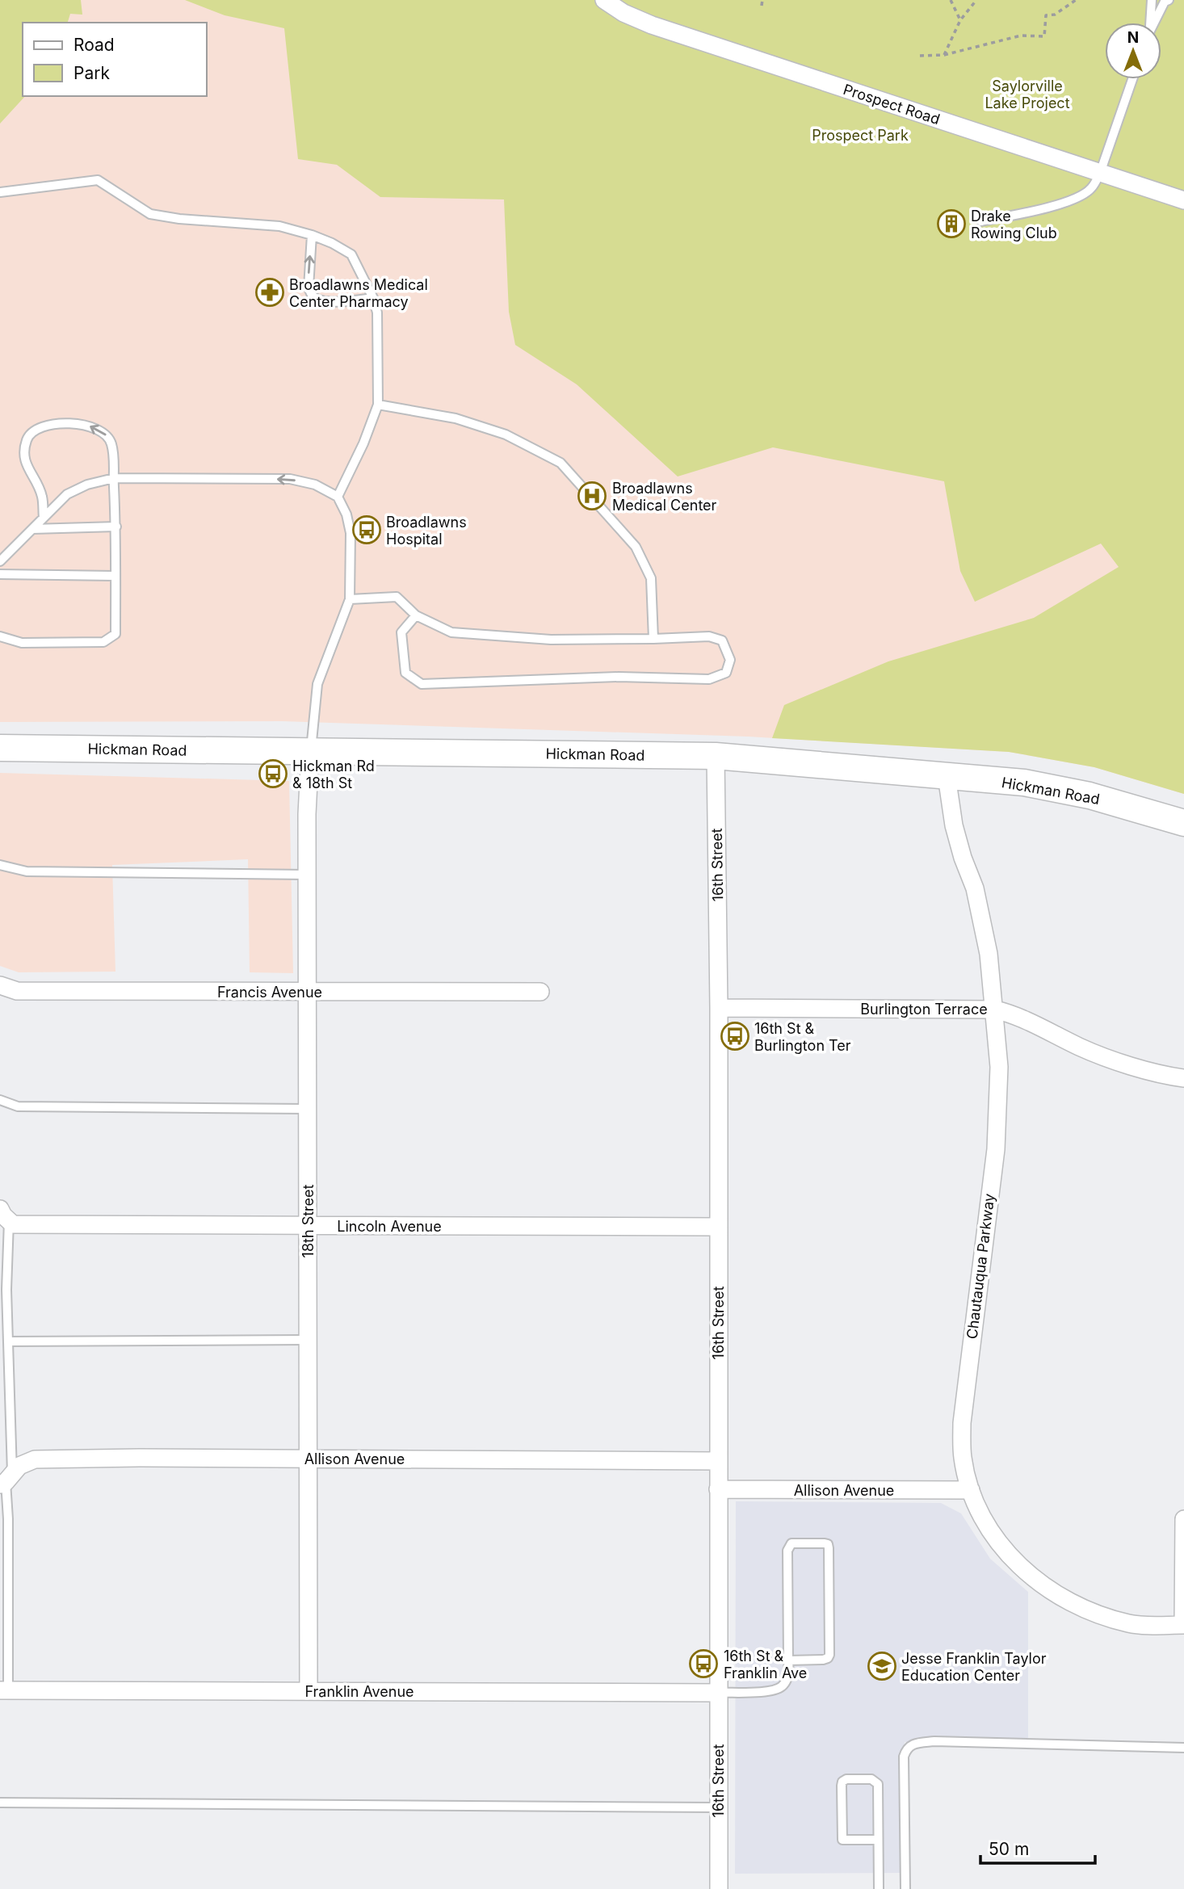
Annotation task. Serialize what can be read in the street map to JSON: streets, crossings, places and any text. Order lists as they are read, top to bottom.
{
  "streets": {
    "main road": ["Hickman Road"],
    "street": [
      "Prospect Road",
      "16th Street",
      "Francis Avenue",
      "Burlington Terrace",
      "18th Street",
      "Lincoln Avenue",
      "Chautauqua Parkway",
      "Allison Avenue",
      "Franklin Avenue"
    ]
  },
  "crossings": [
    ["Hickman Road", "16th Street"],
    ["Hickman Road", "18th Street"],
    ["Hickman Road", "Chautauqua Parkway"],
    ["16th Street", "Burlington Terrace"],
    ["16th Street", "Lincoln Avenue"],
    ["16th Street", "Allison Avenue"],
    ["16th Street", "Franklin Avenue"],
    ["Francis Avenue", "18th Street"],
    ["Burlington Terrace", "Chautauqua Parkway"],
    ["18th Street", "Lincoln Avenue"],
    ["18th Street", "Allison Avenue"],
    ["18th Street", "Franklin Avenue"],
    ["Chautauqua Parkway", "Allison Avenue"]
  ],
  "parks": ["Saylorville Lake Project", "Prospect Park"],
  "places": {
    "building": ["Drake Rowing Club"],
    "pharmacy": ["Broadlawns Medical Center Pharmacy"],
    "hospital": ["Broadlawns Medical Center"],
    "bus stop": [
      "Broadlawns Hospital",
      "Hickman Rd & 18th St",
      "16th St & Burlington Ter",
      "16th St & Franklin Ave"
    ],
    "school or university": ["Jesse Franklin Taylor Education Center"]
  },
  "legend": ["Road", "Park"],
  "scale_bar": "50 m",
  "north": "top"
}
